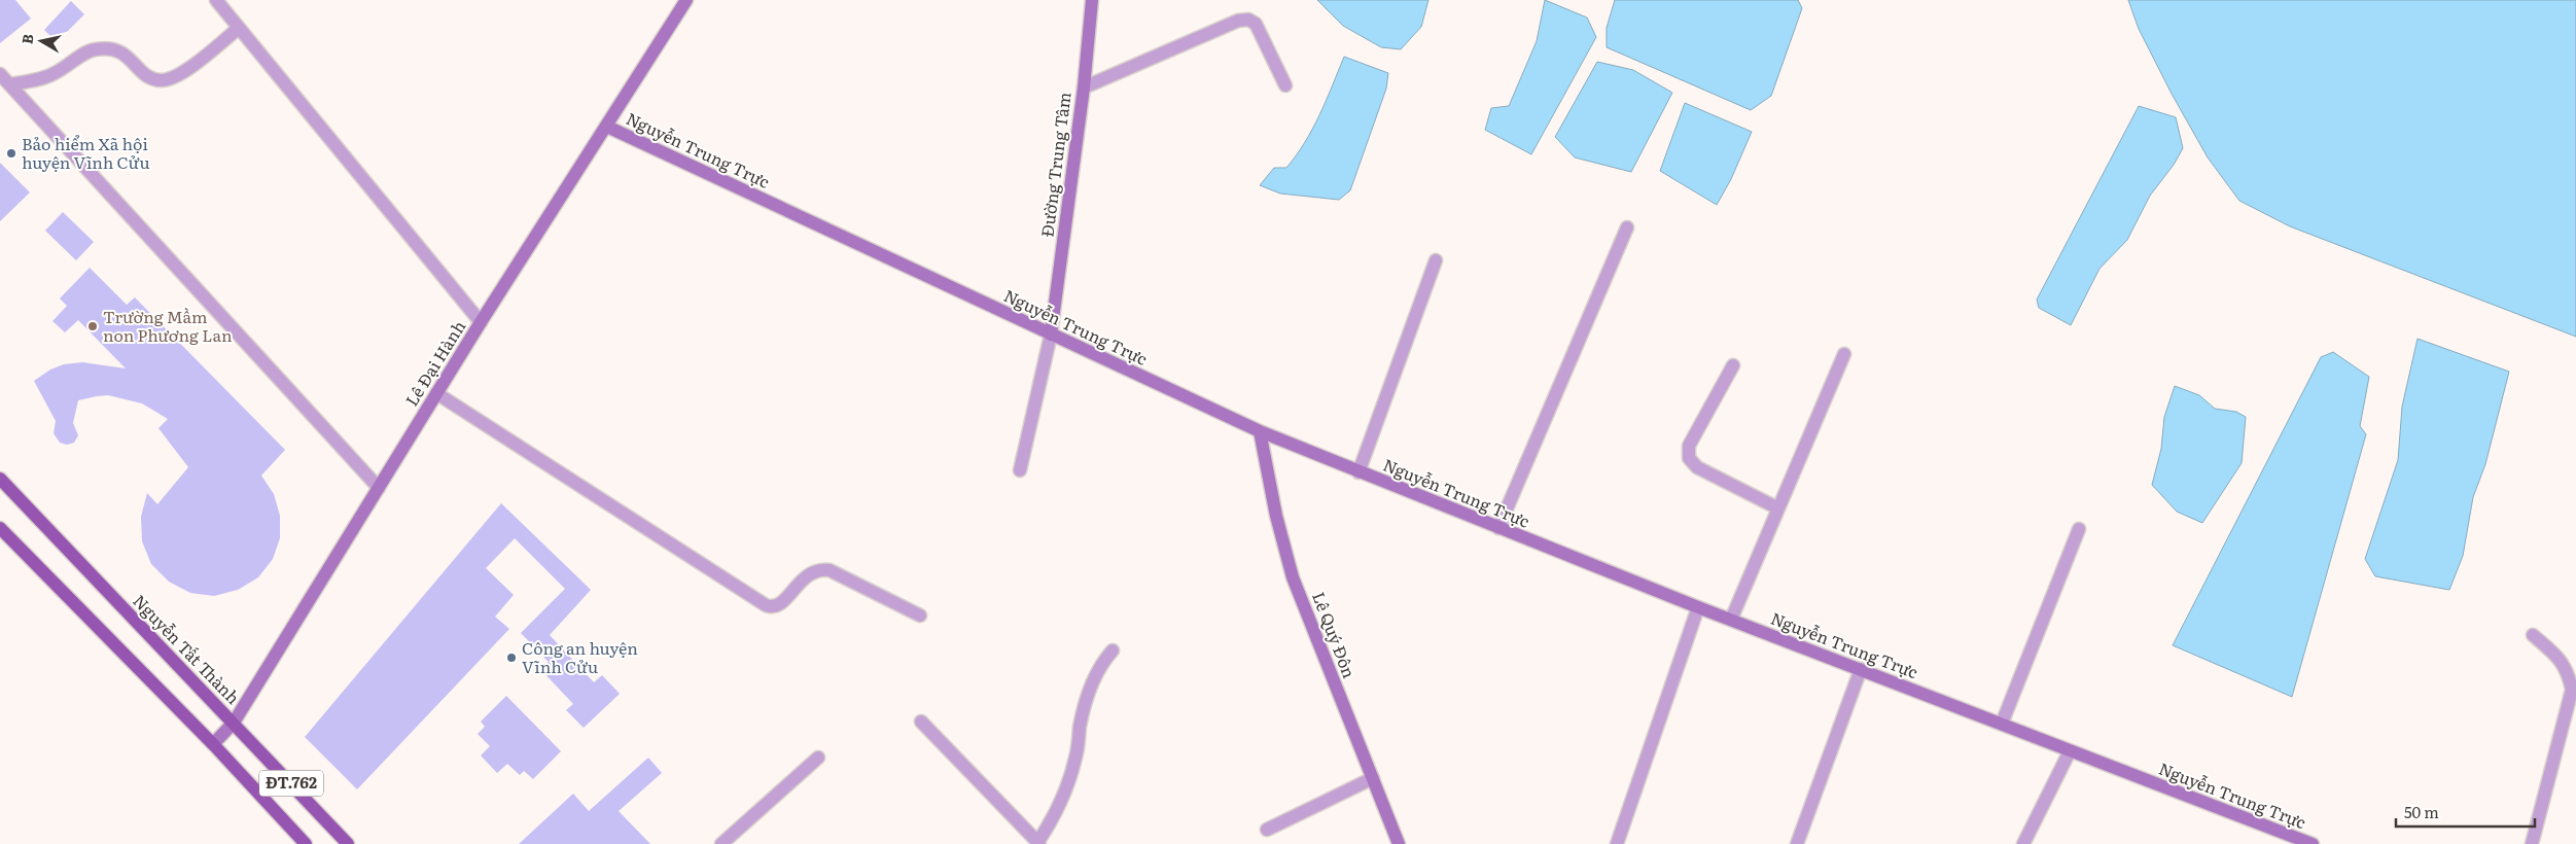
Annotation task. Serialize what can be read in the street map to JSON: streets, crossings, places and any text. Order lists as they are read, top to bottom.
{
  "streets": {
    "main road": ["Nguyễn Tất Thành", "ĐT.762"],
    "street": [
      "Nguyễn Trung Trực",
      "Đường Trung Tâm",
      "Lê Đại Hành",
      "Lê Quý Đôn"
    ]
  },
  "crossings": [
    ["Nguyễn Trung Trực", "Đường Trung Tâm"],
    ["Nguyễn Trung Trực", "Lê Đại Hành"],
    ["Nguyễn Trung Trực", "Lê Quý Đôn"],
    ["Lê Đại Hành", "Nguyễn Tất Thành"],
    ["Lê Đại Hành", "ĐT.762"]
  ],
  "places": ["Bảo hiểm Xã hội huyện Vĩnh Cửu", "Trường Mầm non Phương Lan", "Công an huyện Vĩnh Cửu"],
  "scale_bar": "50 m",
  "north": "left"
}
